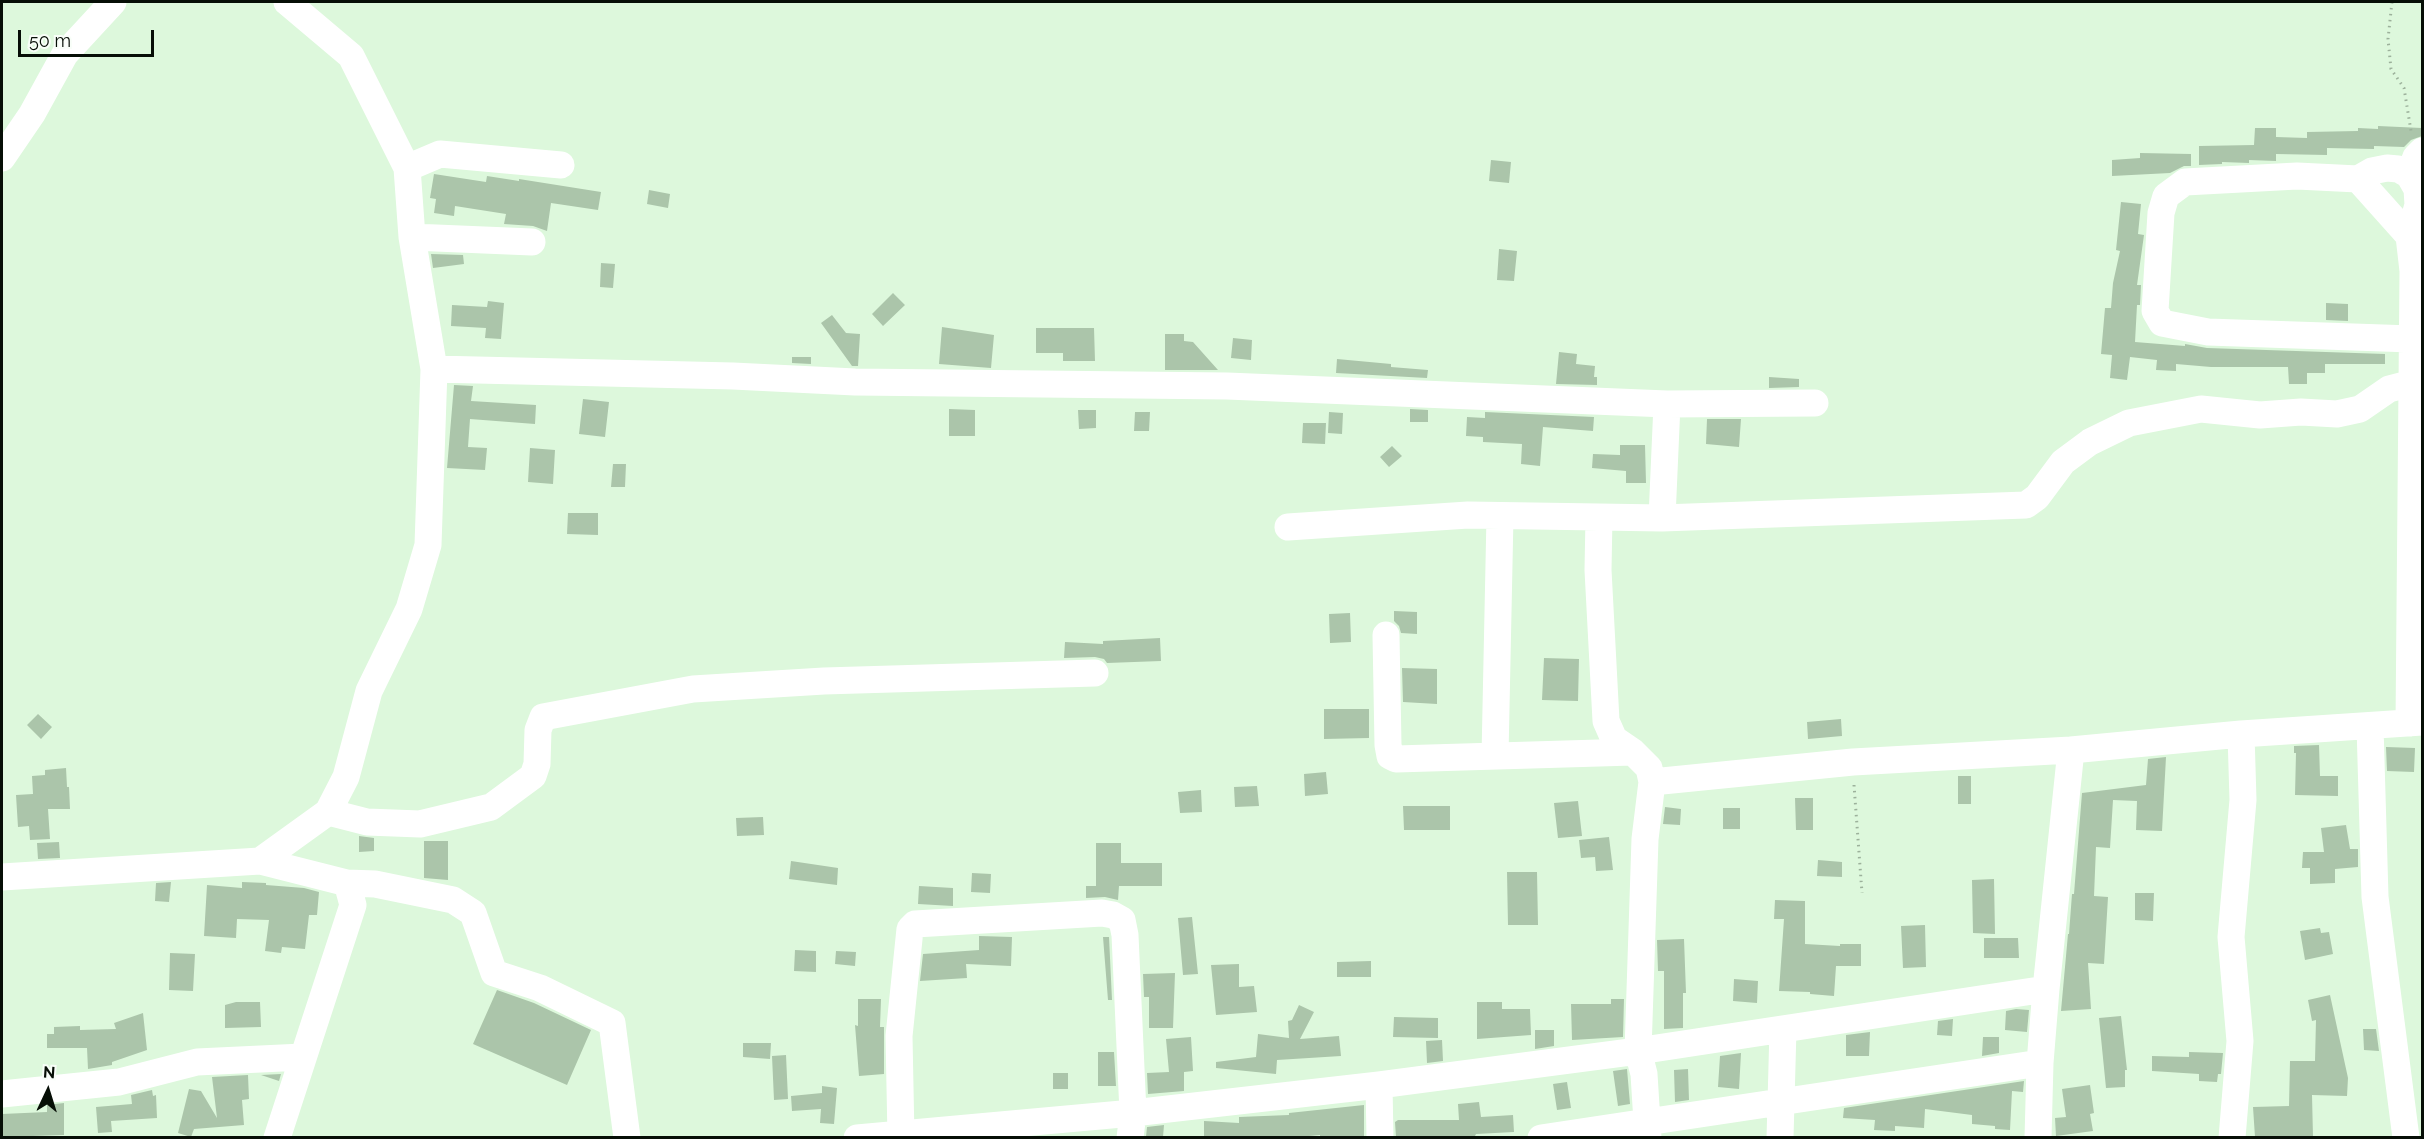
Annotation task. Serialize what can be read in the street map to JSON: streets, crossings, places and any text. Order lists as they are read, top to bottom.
{
  "scale_bar": "50 m",
  "north": "top"
}
